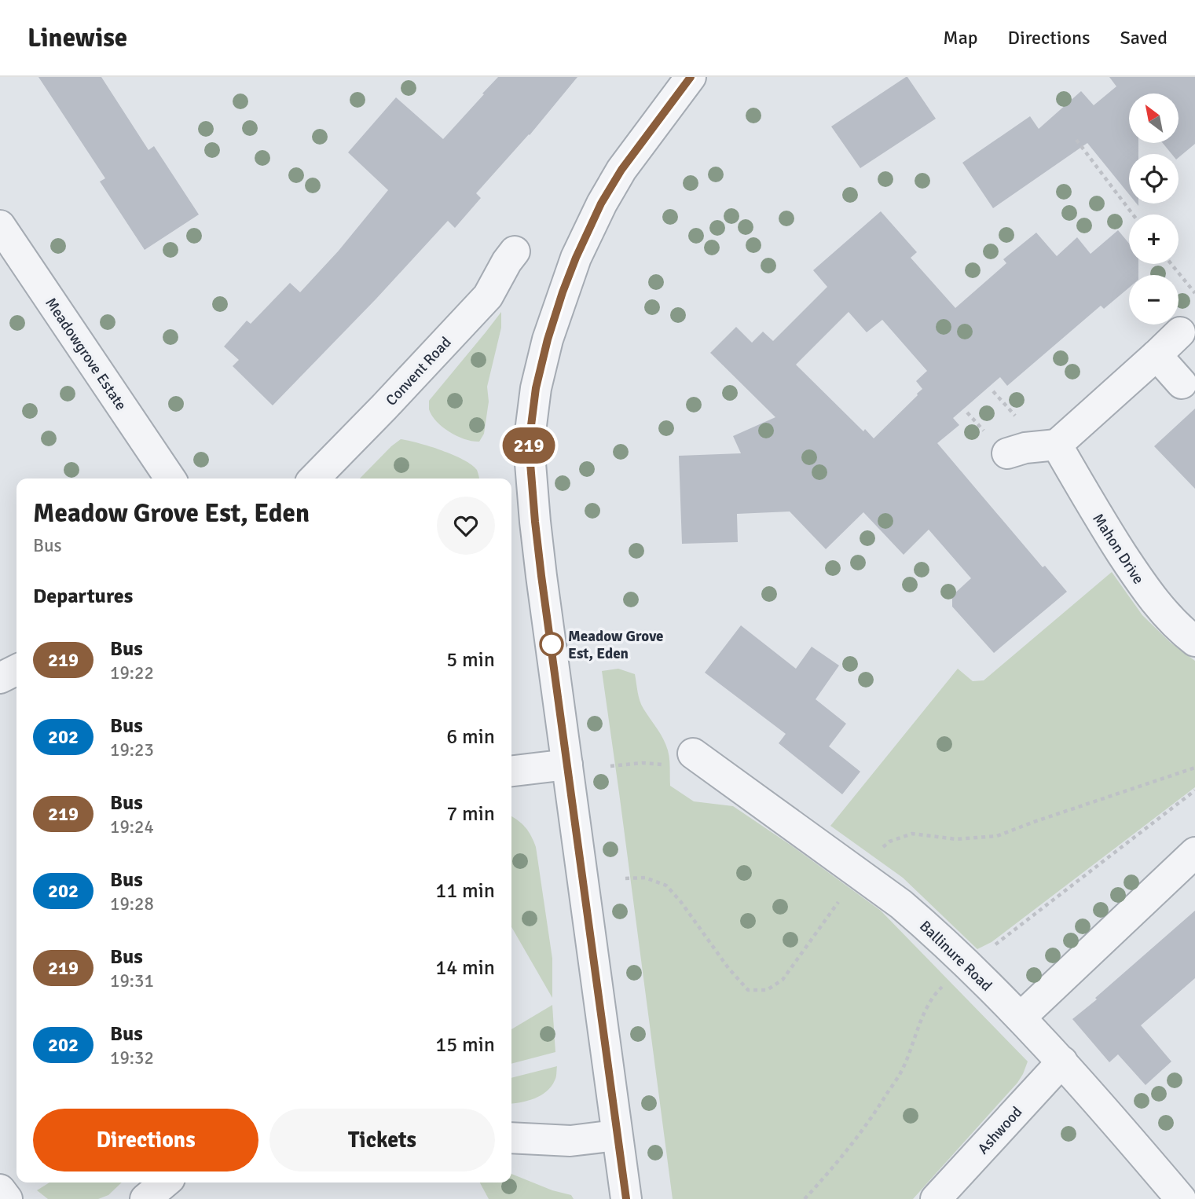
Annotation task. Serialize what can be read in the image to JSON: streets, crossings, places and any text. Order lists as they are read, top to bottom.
{
  "streets": {
    "street": [
      "Meadowgrove Estate",
      "Convent Road",
      "Mahon Drive",
      "Ballinure Road",
      "Ashwood"
    ]
  },
  "crossings": [
    ["Ballinure Road", "Ashwood"]
  ],
  "places": ["Meadow Grove Est, Eden"],
  "lines": ["bus line 219"],
  "north": "top left",
  "page": {
    "header": "Linewise",
    "nav": ["Map", "Directions", "Saved"],
    "on_map": "219",
    "map_buttons": ["+", "−"],
    "heading": [
      ["Meadow Grove Est, Eden", "Bus"],
      "Departures"
    ],
    "list": [
      {
        "mark": "219",
        "name": "Bus",
        "note": "19:22",
        "value": "5 min"
      },
      {
        "mark": "202",
        "name": "Bus",
        "note": "19:23",
        "value": "6 min"
      },
      {
        "mark": "219",
        "name": "Bus",
        "note": "19:24",
        "value": "7 min"
      },
      {
        "mark": "202",
        "name": "Bus",
        "note": "19:28",
        "value": "11 min"
      },
      {
        "mark": "219",
        "name": "Bus",
        "note": "19:31",
        "value": "14 min"
      },
      {
        "mark": "202",
        "name": "Bus",
        "note": "19:32",
        "value": "15 min"
      }
    ],
    "buttons": ["Directions", "Tickets"]
  }
}
